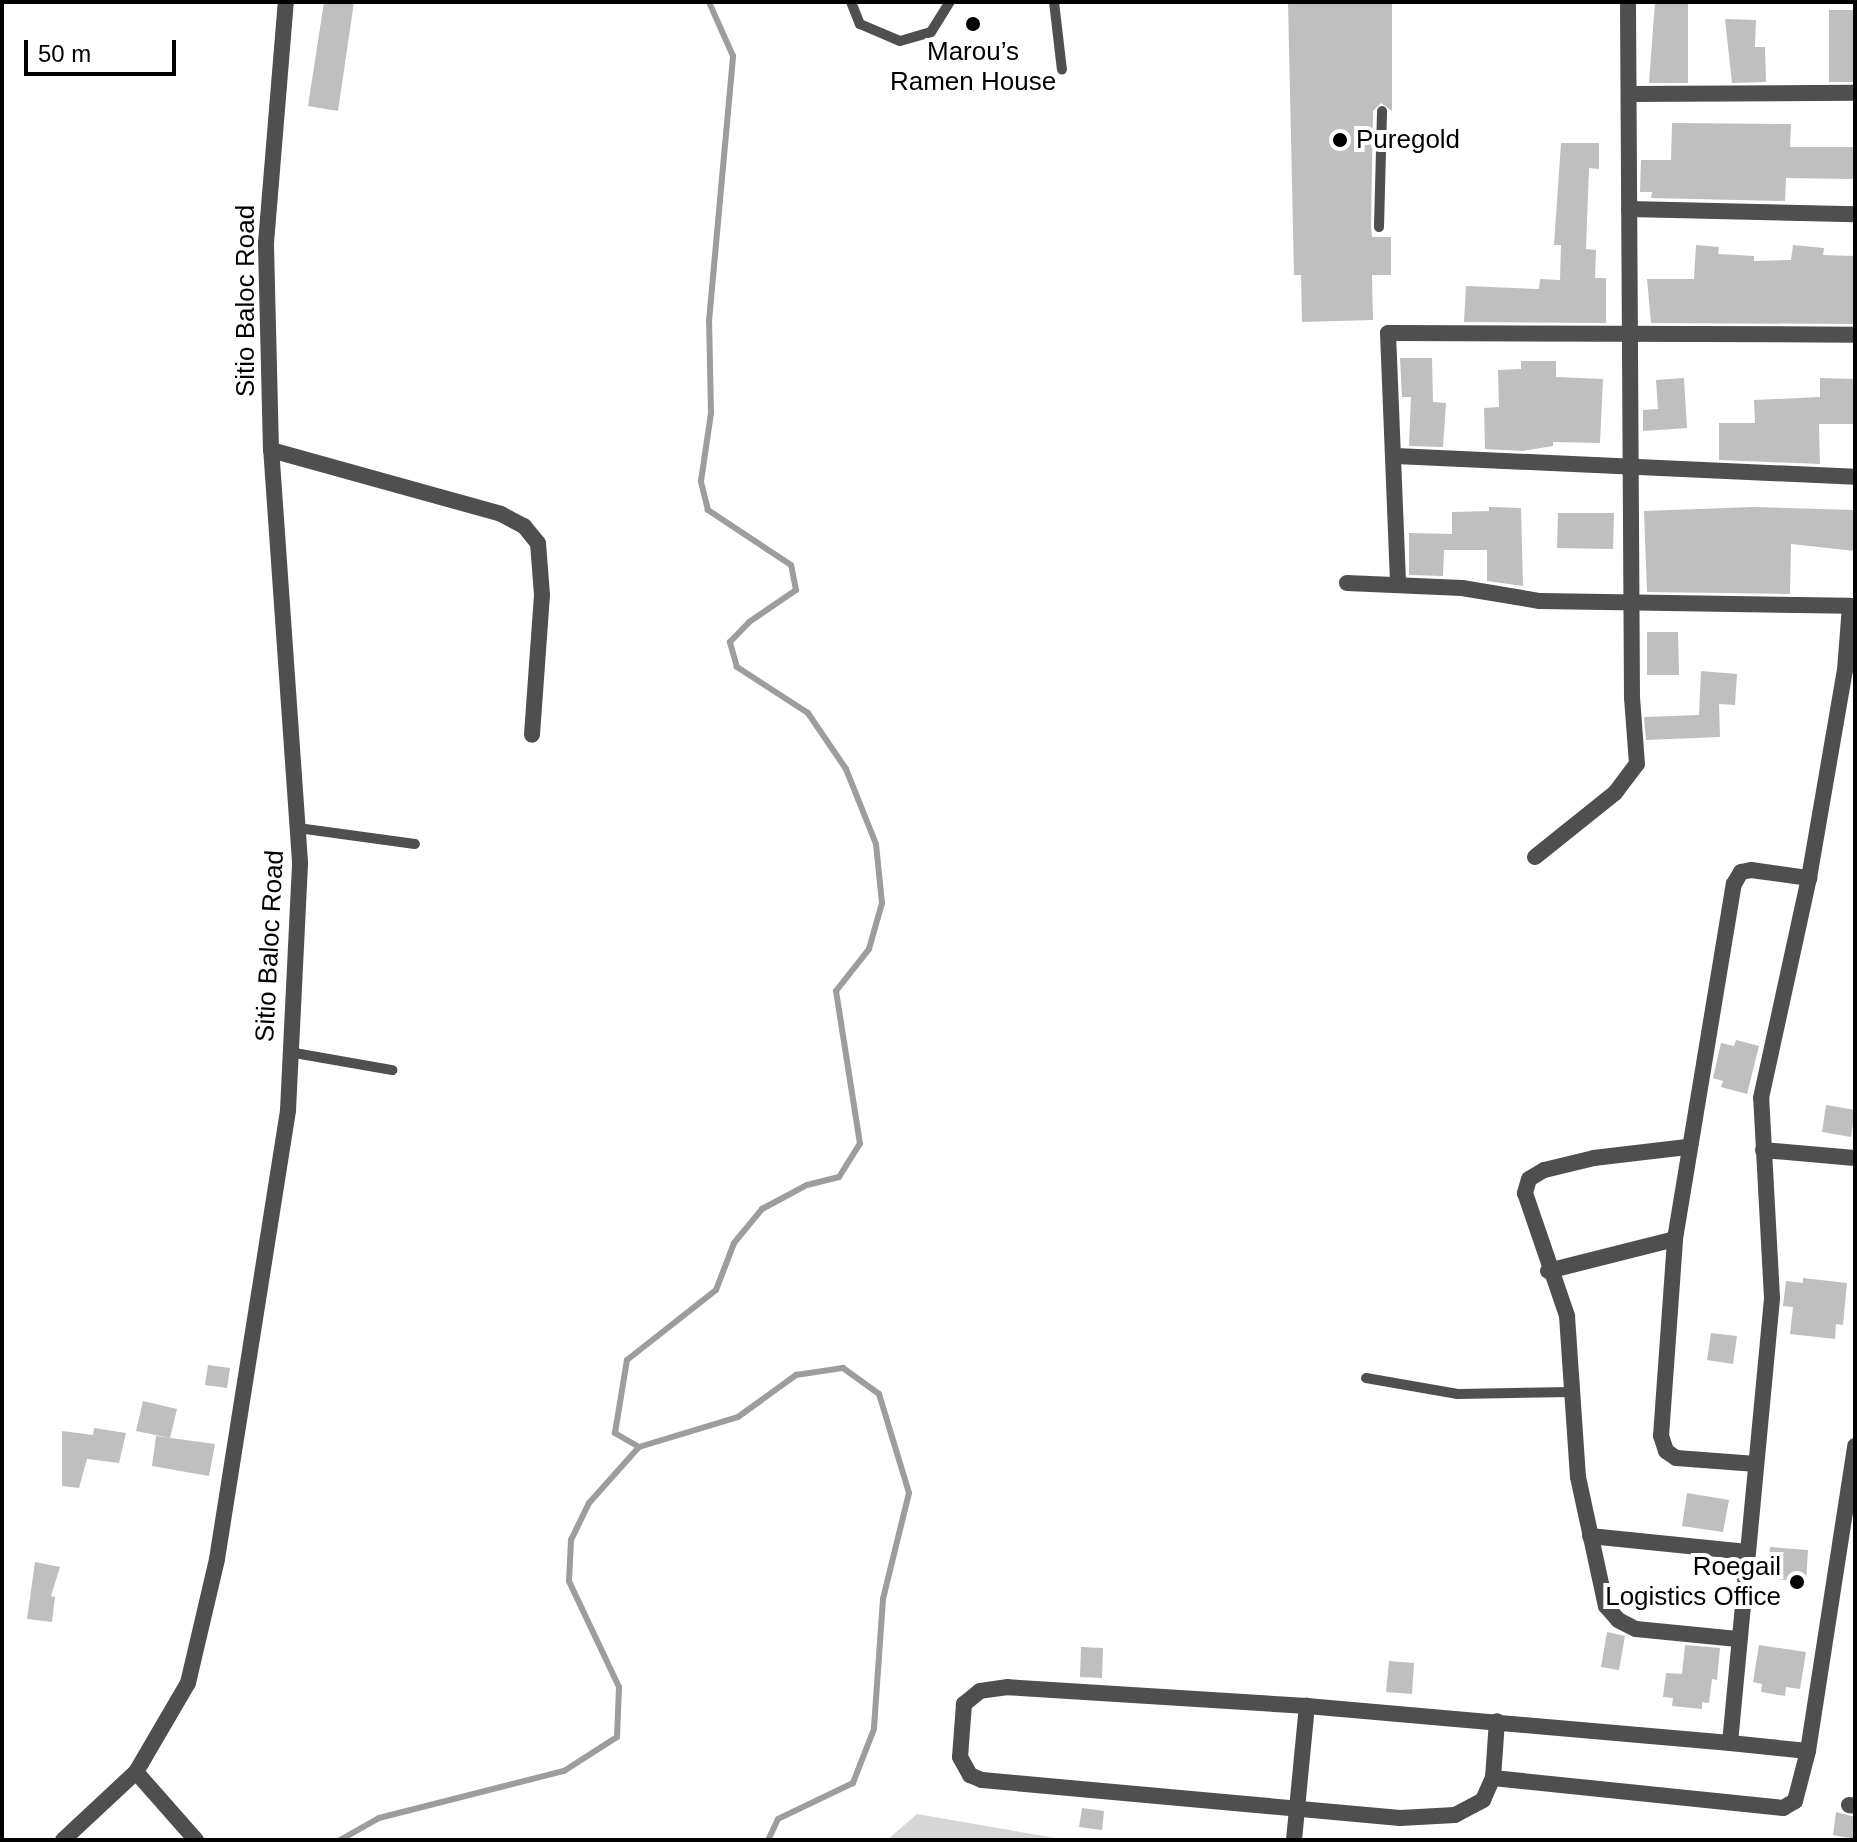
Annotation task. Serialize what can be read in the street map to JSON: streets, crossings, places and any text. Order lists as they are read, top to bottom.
{
  "streets": {
    "street": ["Sitio Baloc Road"]
  },
  "places": ["Marou’s Ramen House", "Puregold", "Roegail Logistics Office"],
  "scale_bar": "50 m"
}
